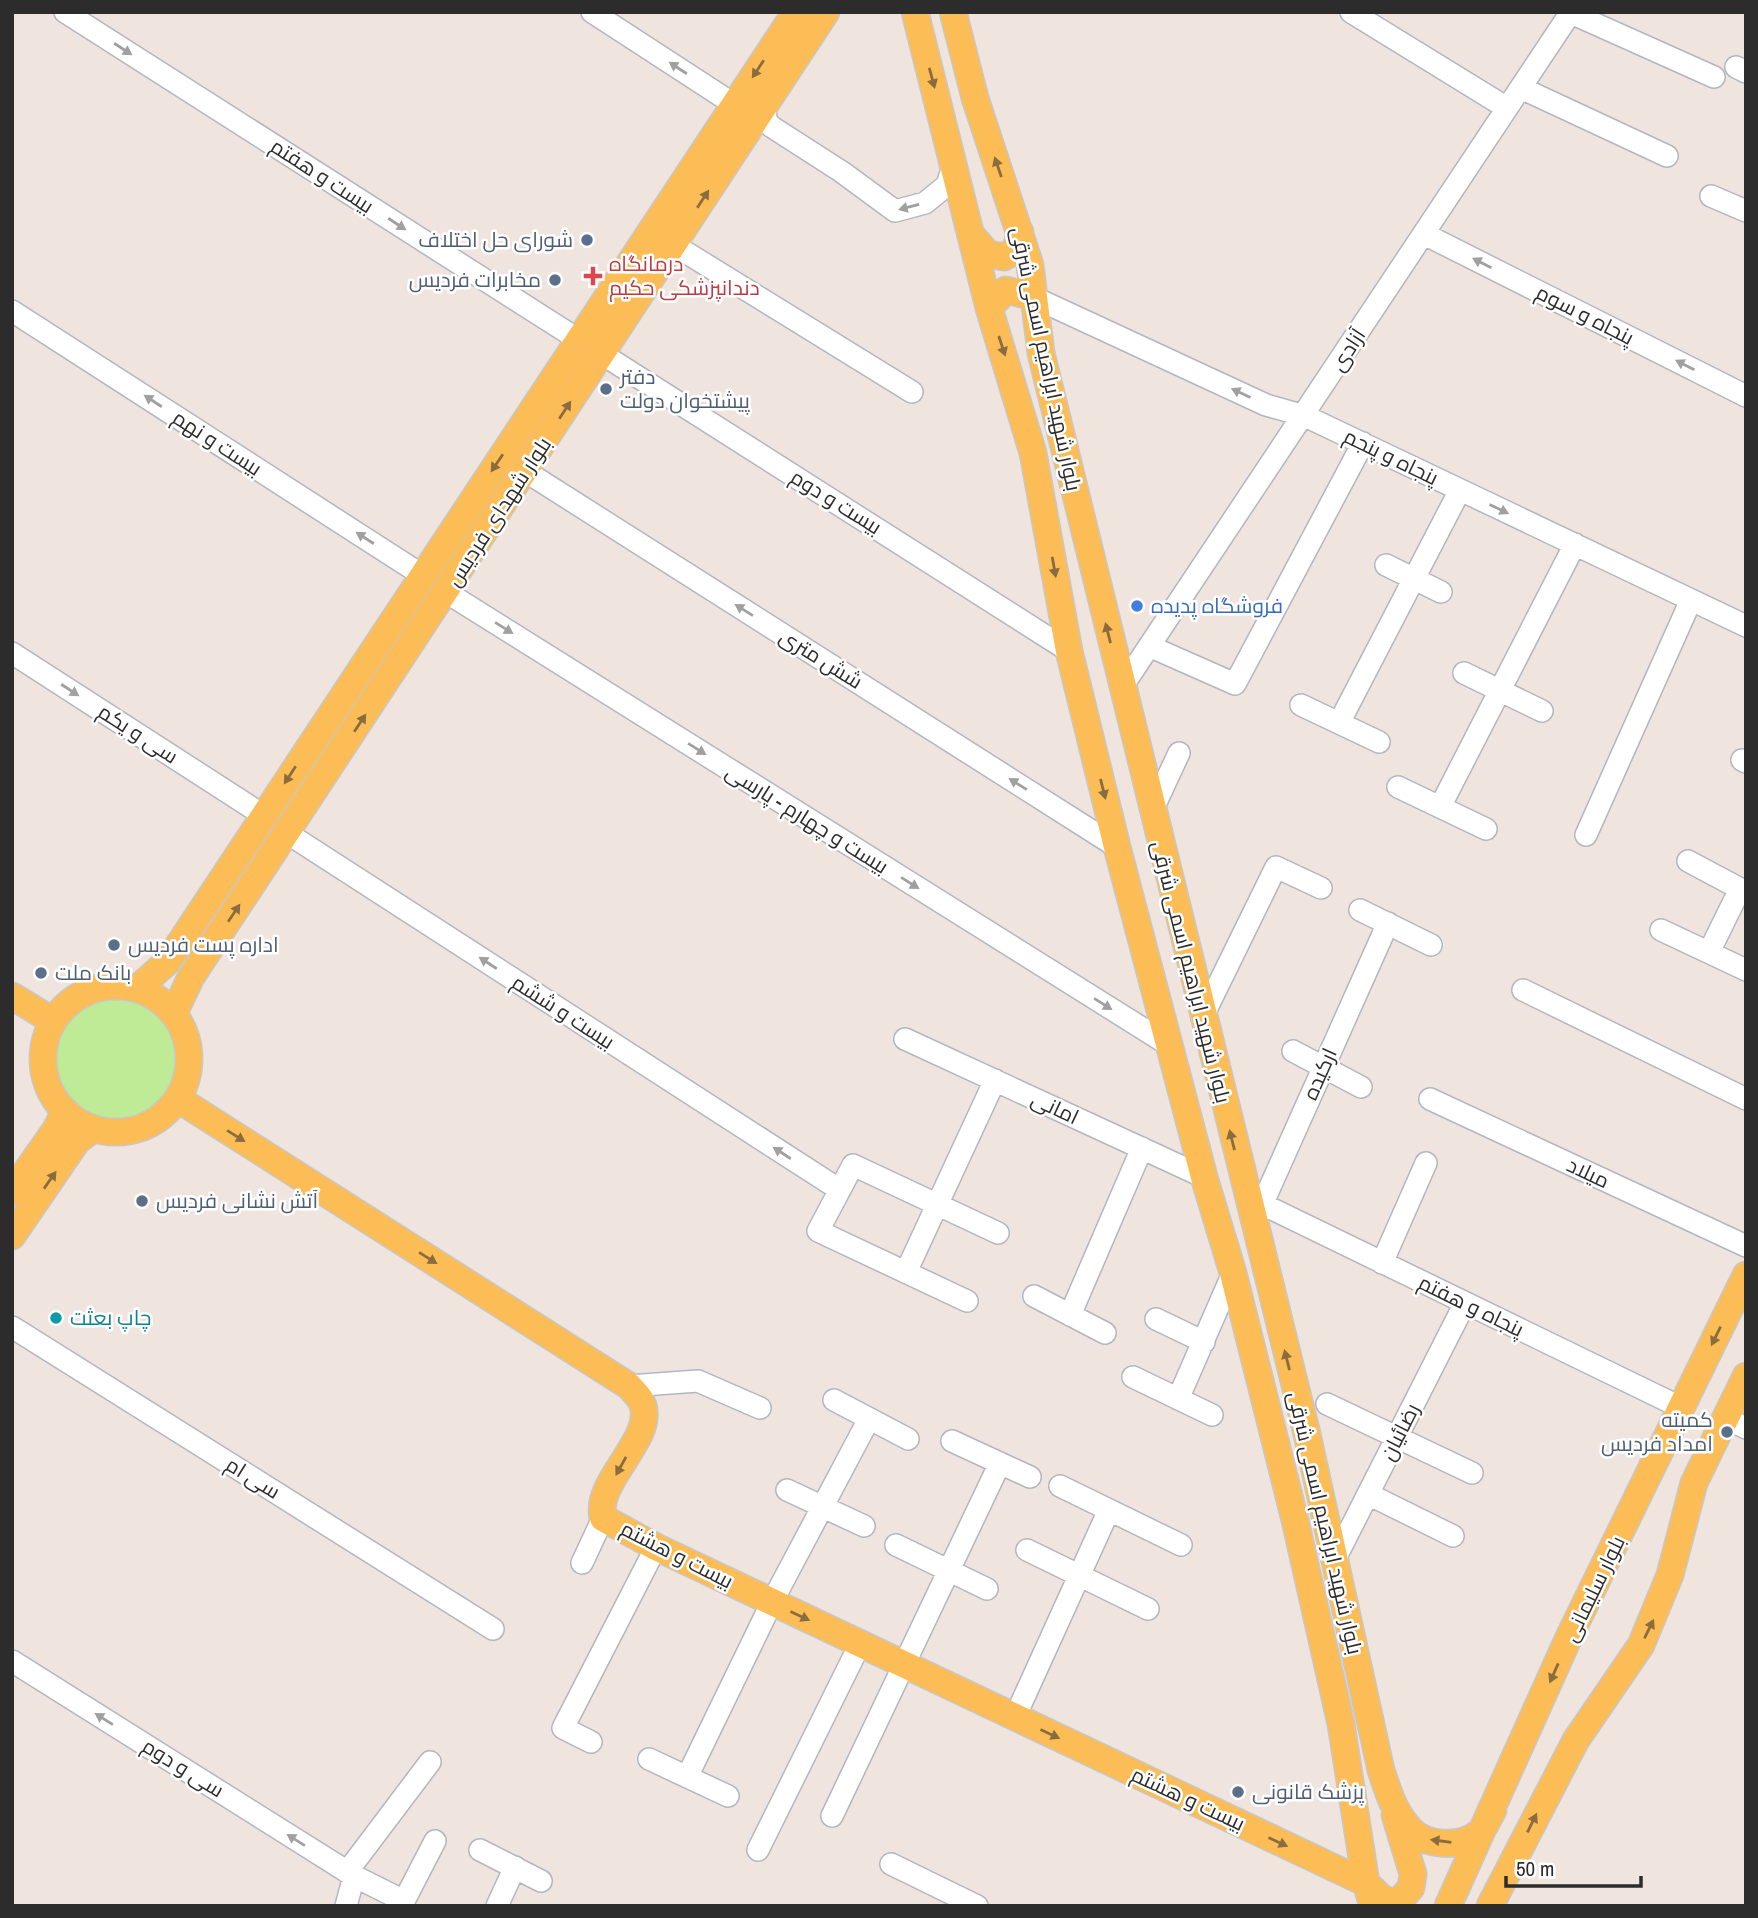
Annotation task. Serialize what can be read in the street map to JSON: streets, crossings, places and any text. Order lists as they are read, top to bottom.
{
  "streets": {
    "main road": [
      "بلوار شهید ابراهیم اسمی شرقی",
      "بلوار شهدای فردیس",
      "بیست و هشتم",
      "بلوار سلیمانی"
    ],
    "street": [
      "بیست و هفتم",
      "پنجاه و سوم",
      "آزادی",
      "بیست و نهم",
      "پنجاه و پنجم",
      "بیست و دوم",
      "شش متری",
      "سی و یکم",
      "بیست و چهارم - پارسی",
      "بیست و ششم",
      "ارکیده",
      "امانی",
      "میلاد",
      "پنجاه و هفتم",
      "رضائیان",
      "سی ام",
      "سی و دوم"
    ]
  },
  "crossings": [
    ["بیست و هفتم", "بلوار شهدای فردیس"],
    ["پنجاه و سوم", "آزادی"],
    ["آزادی", "بلوار شهید ابراهیم اسمی شرقی"],
    ["آزادی", "پنجاه و پنجم"],
    ["بلوار شهید ابراهیم اسمی شرقی", "پنجاه و پنجم"],
    ["بلوار شهید ابراهیم اسمی شرقی", "بیست و دوم"],
    ["بلوار شهید ابراهیم اسمی شرقی", "شش متری"],
    ["بلوار شهید ابراهیم اسمی شرقی", "بیست و چهارم - پارسی"],
    ["بلوار شهید ابراهیم اسمی شرقی", "ارکیده"],
    ["بلوار شهید ابراهیم اسمی شرقی", "امانی"],
    ["بلوار شهید ابراهیم اسمی شرقی", "پنجاه و هفتم"],
    ["بلوار شهید ابراهیم اسمی شرقی", "رضائیان"],
    ["بلوار شهید ابراهیم اسمی شرقی", "بیست و هشتم"],
    ["بلوار شهید ابراهیم اسمی شرقی", "بلوار سلیمانی"],
    ["بیست و نهم", "بلوار شهدای فردیس"],
    ["بیست و دوم", "بلوار شهدای فردیس"],
    ["بلوار شهدای فردیس", "شش متری"],
    ["بلوار شهدای فردیس", "سی و یکم"],
    ["بلوار شهدای فردیس", "بیست و چهارم - پارسی"],
    ["بلوار شهدای فردیس", "بیست و ششم"],
    ["ارکیده", "پنجاه و هفتم"],
    ["پنجاه و هفتم", "رضائیان"],
    ["پنجاه و هفتم", "بلوار سلیمانی"]
  ],
  "one_way": [
    "بیست و هفتم",
    "بیست و نهم",
    "شش متری",
    "سی و یکم",
    "بیست و چهارم - پارسی",
    "بیست و ششم",
    "بیست و هشتم",
    "سی و دوم"
  ],
  "places": {
    "other": [
      "شورای حل اختلاف",
      "مخابرات فردیس",
      "دفتر پیشتخوان دولت",
      "فروشگاه پدیده",
      "اداره پست فردیس",
      "بانک ملت",
      "آتش نشانی فردیس",
      "چاپ بعثت",
      "کمیته امداد فردیس",
      "پزشک قانونی"
    ],
    "health": ["درمانگاه دندانپزشکی حکیم"]
  },
  "scale_bar": "50 m"
}
